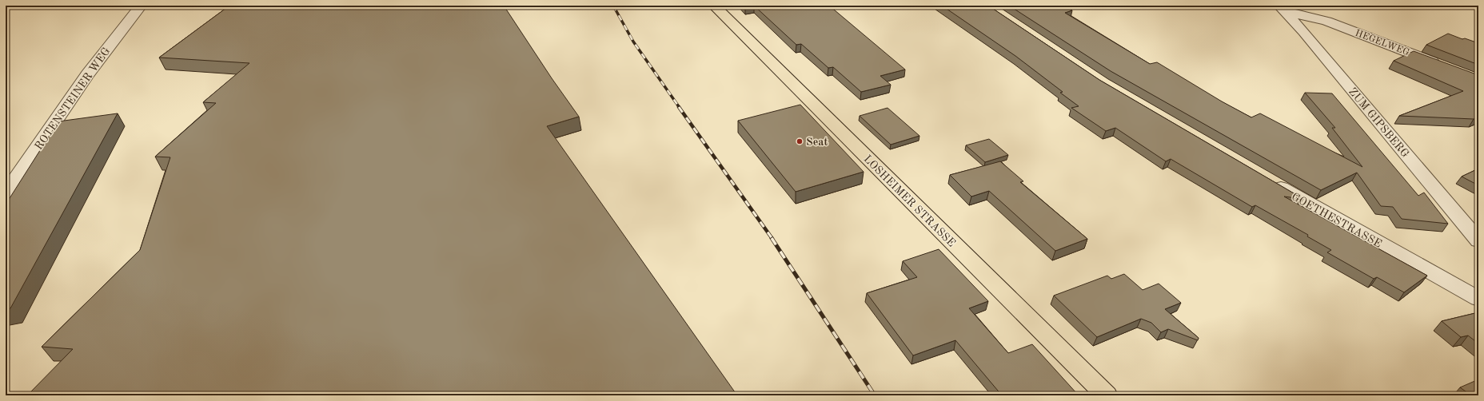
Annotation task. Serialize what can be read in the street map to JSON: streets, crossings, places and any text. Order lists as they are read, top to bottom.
{
  "streets": {
    "main road": ["LOSHEIMER STRASSE"],
    "street": [
      "HEGELWEG",
      "ROTENSTEINER WEG",
      "ZUM GIPSBERG",
      "GOETHESTRASSE"
    ]
  },
  "crossings": [
    ["HEGELWEG", "ZUM GIPSBERG"]
  ],
  "places": ["Seat"]
}
